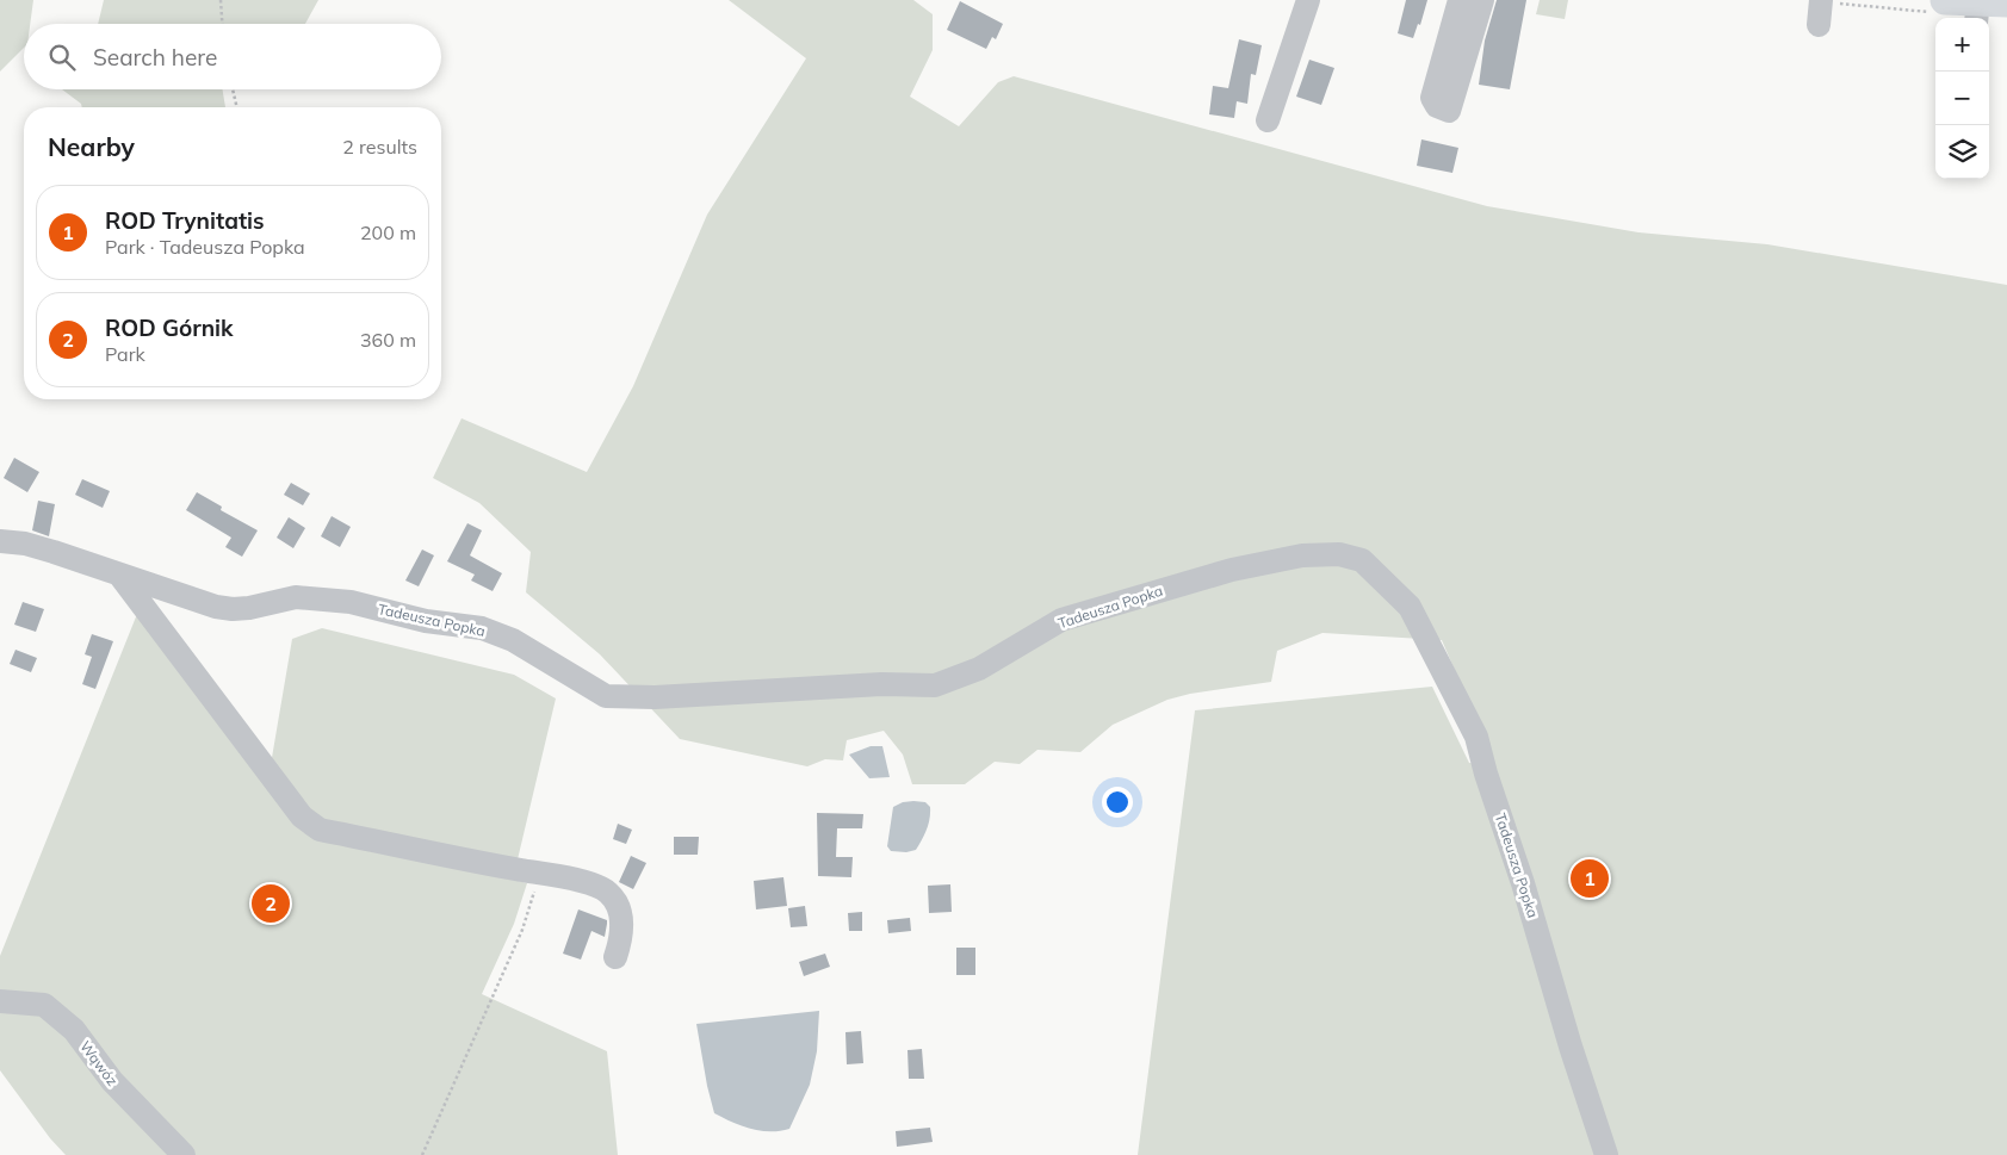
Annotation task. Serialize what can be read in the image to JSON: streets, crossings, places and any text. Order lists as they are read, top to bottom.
{
  "streets": {
    "street": ["Tadeusza Popka", "Wąwóz"]
  },
  "page": {
    "map_buttons": ["+", "−"],
    "search": "Search here",
    "heading": ["Nearby", "2 results"],
    "list": [
      {
        "mark": "1",
        "name": "ROD Trynitatis",
        "note": "Park · Tadeusza Popka",
        "value": "200 m"
      },
      {
        "mark": "2",
        "name": "ROD Górnik",
        "note": "Park",
        "value": "360 m"
      }
    ],
    "pins": ["1", "2"]
  }
}
